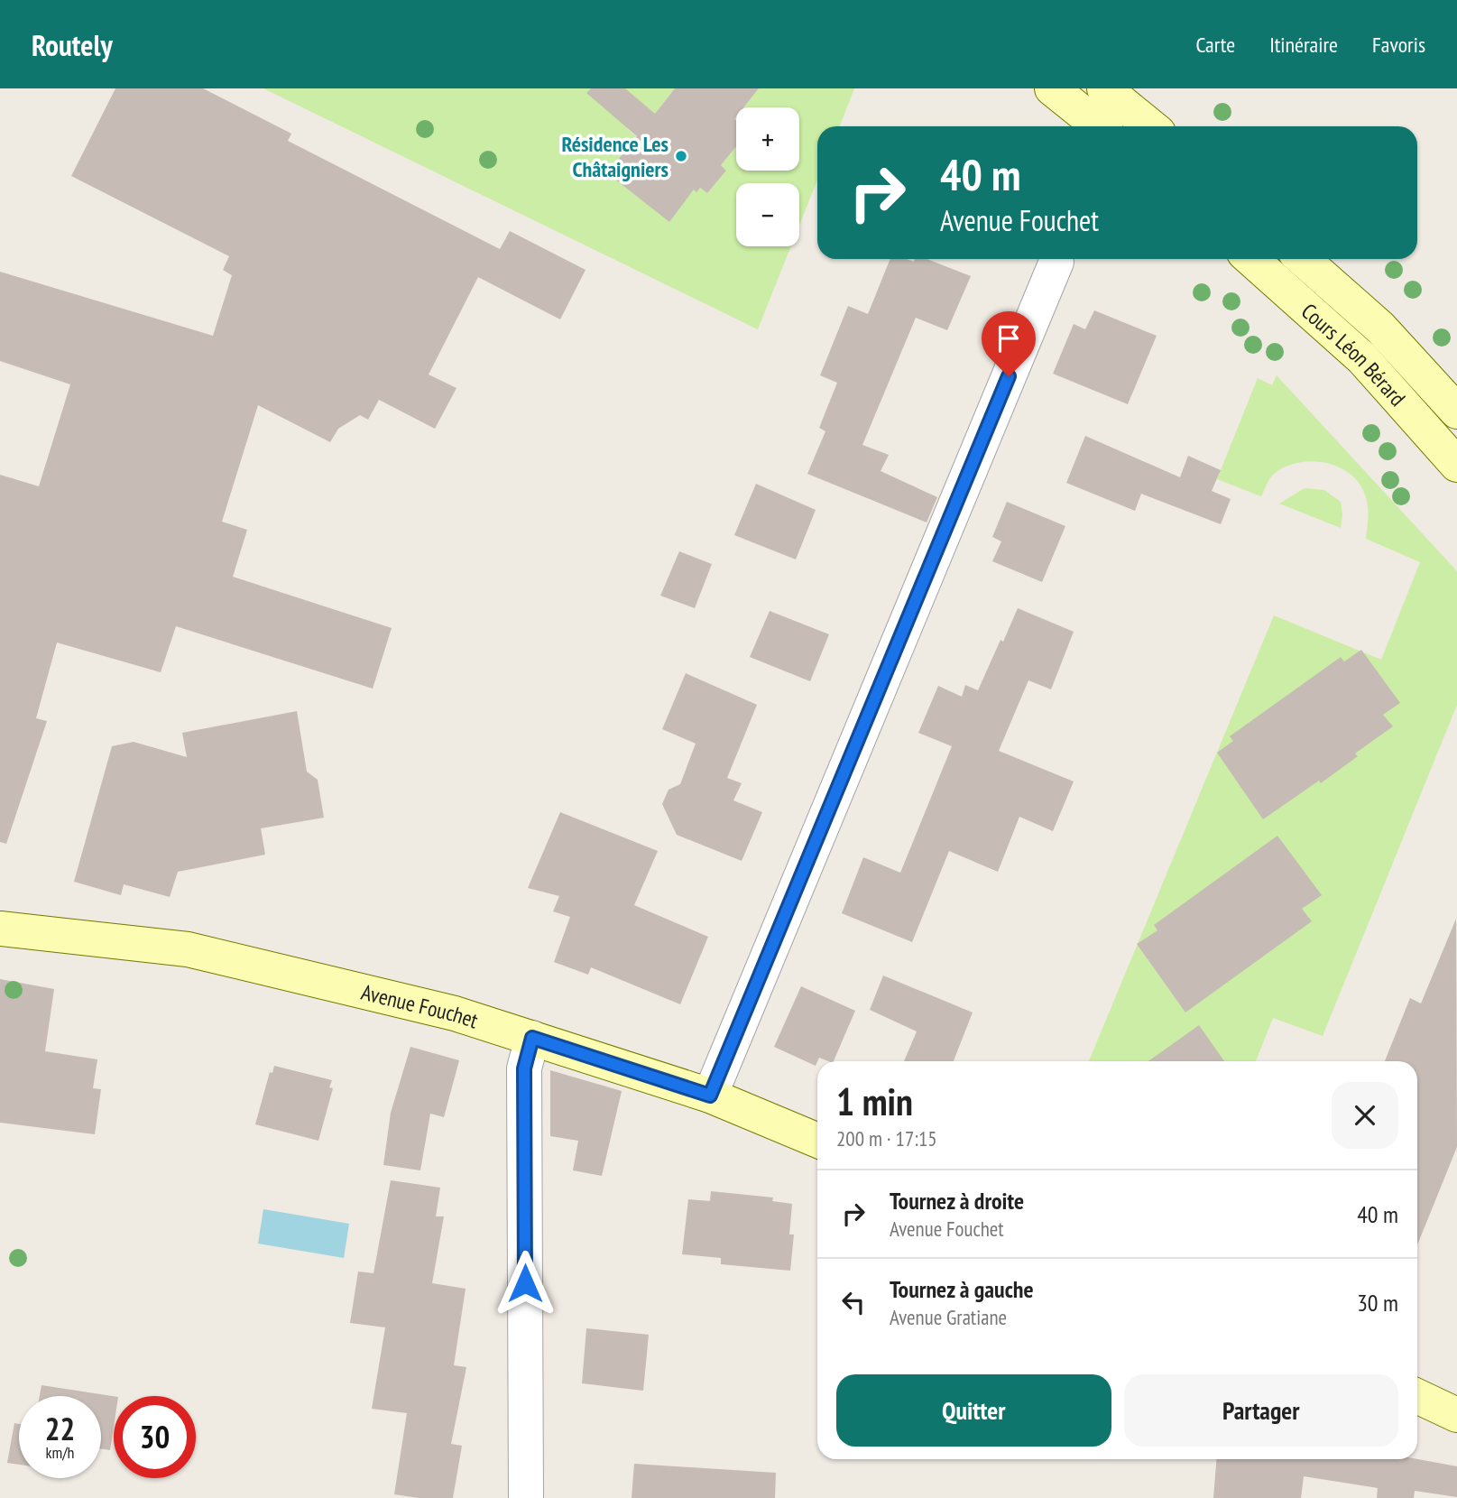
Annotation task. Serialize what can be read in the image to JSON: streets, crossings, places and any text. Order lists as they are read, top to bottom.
{
  "streets": {
    "street": ["Cours Léon Bérard", "Avenue Fouchet"]
  },
  "places": ["Résidence Les Châtaigniers"],
  "page": {
    "header": "Routely",
    "nav": ["Carte", "Itinéraire", "Favoris"],
    "map_buttons": ["+", "−"],
    "turn": ["40 m", "Avenue Fouchet"],
    "heading": ["1 min", "200 m · 17:15"],
    "list": [
      {
        "name": "Tournez à droite",
        "note": "Avenue Fouchet",
        "value": "40 m"
      },
      {
        "name": "Tournez à gauche",
        "note": "Avenue Gratiane",
        "value": "30 m"
      }
    ],
    "buttons": ["Quitter", "Partager"],
    "speed": "22 km/h",
    "limit": "30"
  }
}
